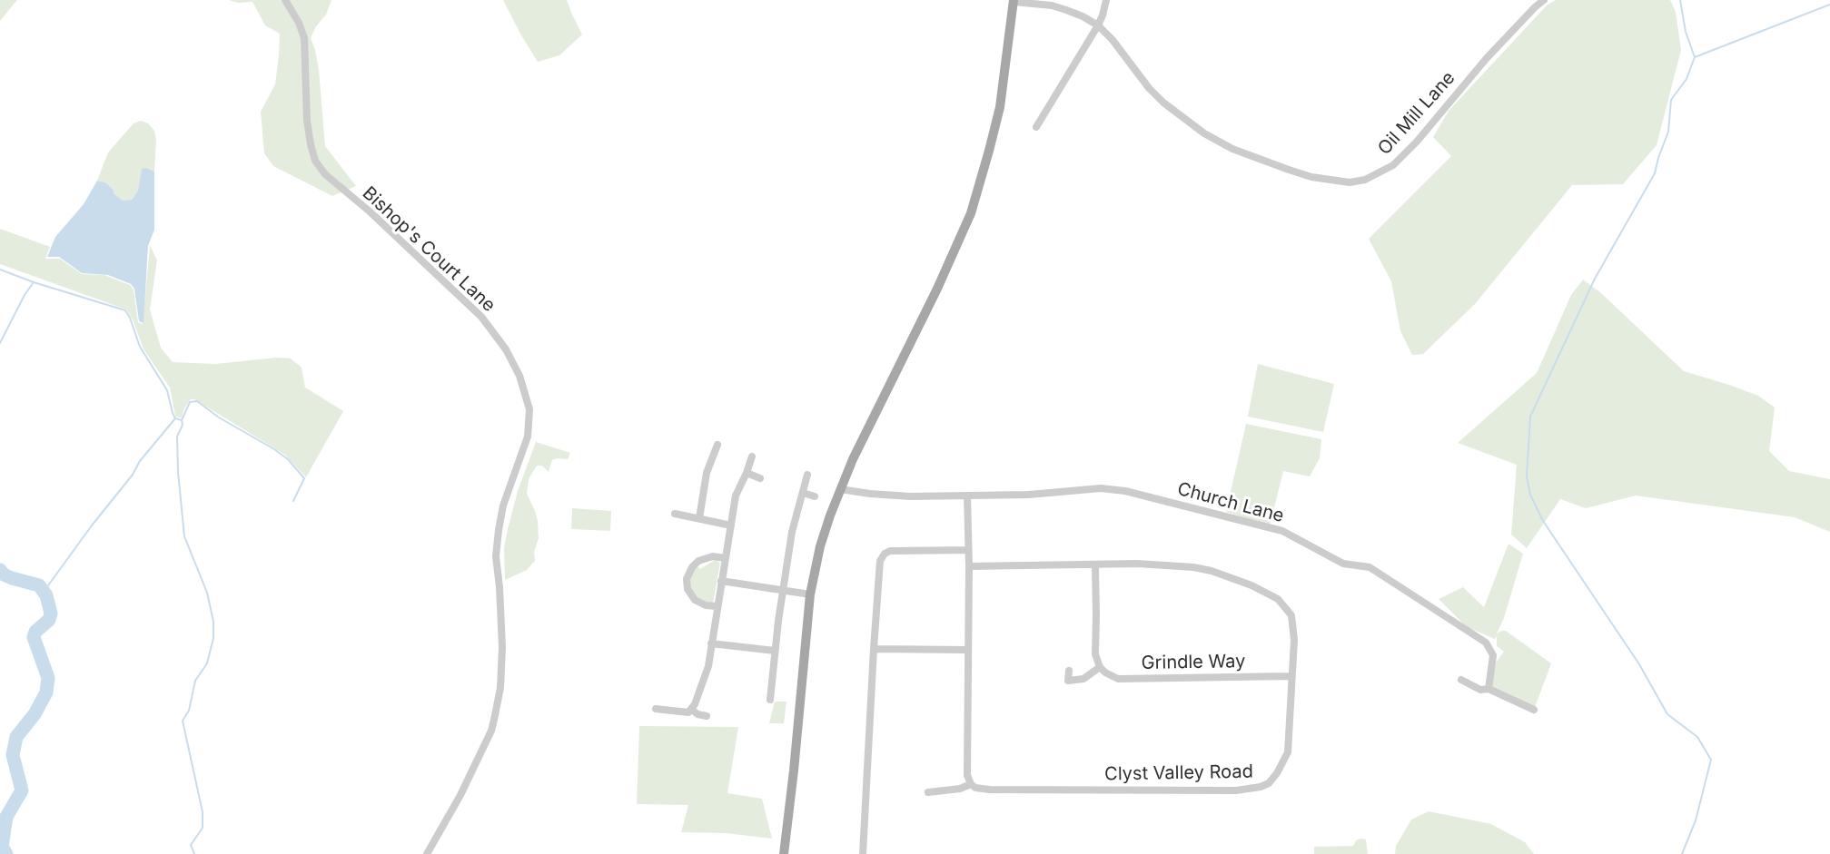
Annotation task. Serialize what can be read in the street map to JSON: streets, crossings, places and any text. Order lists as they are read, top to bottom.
{
  "streets": {
    "street": [
      "Oil Mill Lane",
      "Bishop's Court Lane",
      "Church Lane",
      "Grindle Way",
      "Clyst Valley Road"
    ]
  },
  "crossings": [
    ["Grindle Way", "Clyst Valley Road"]
  ]
}
